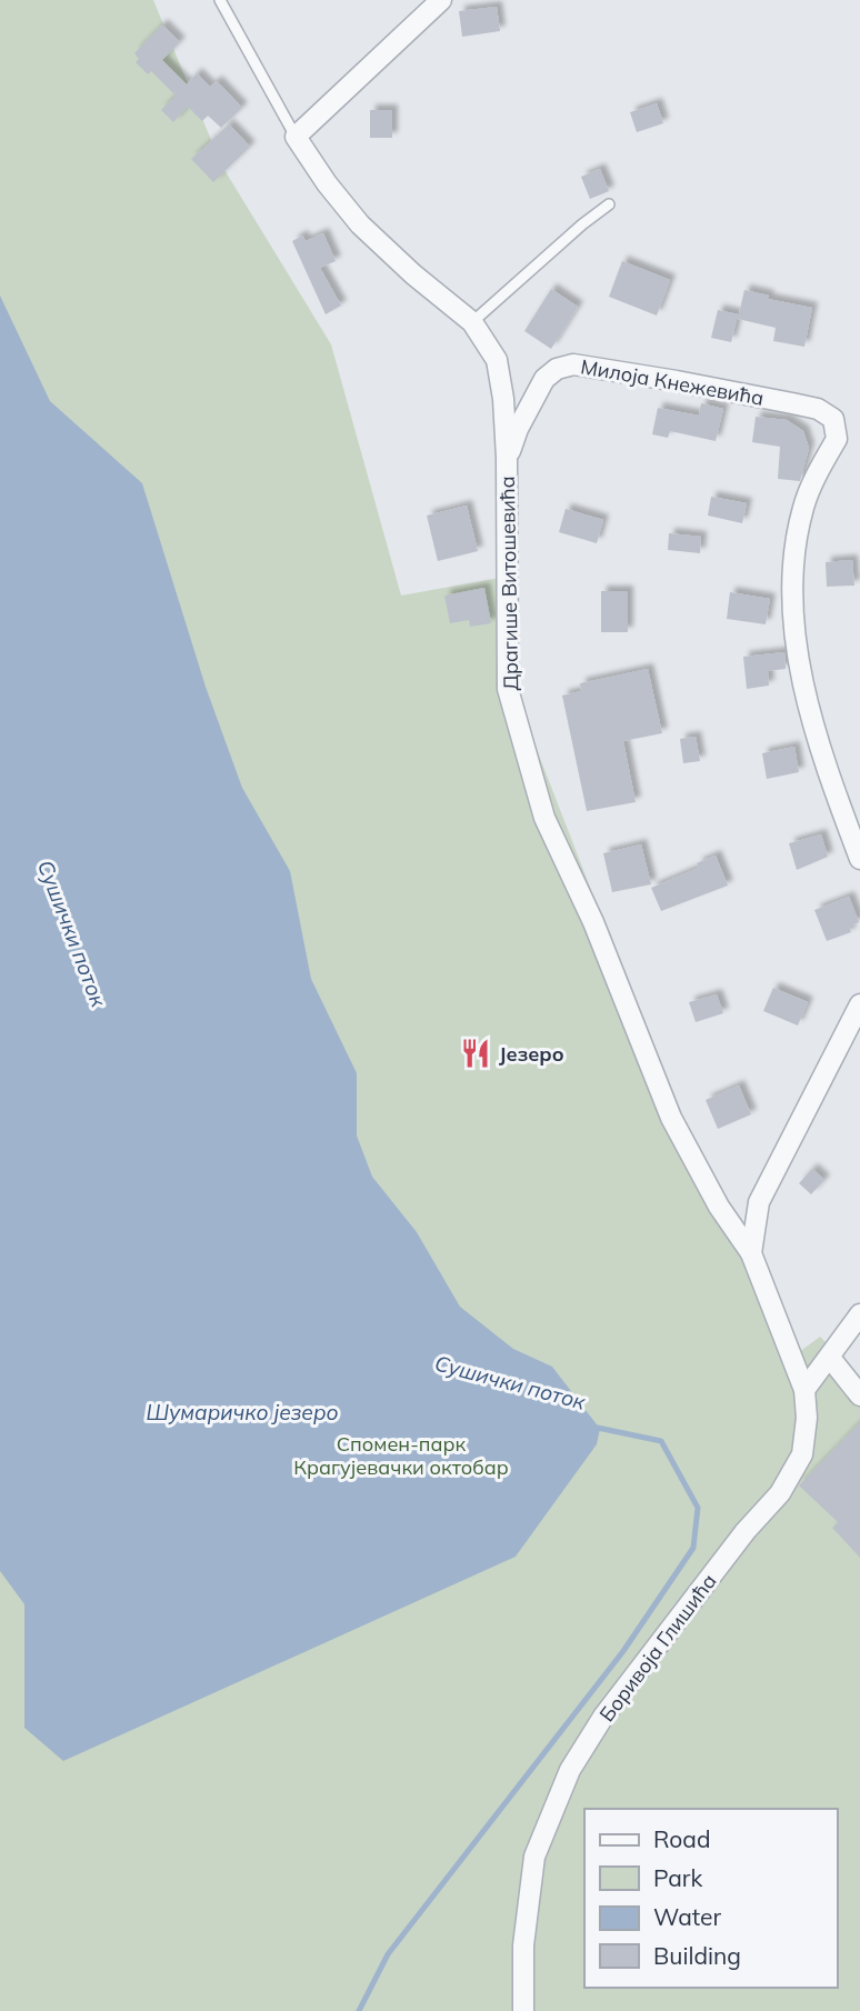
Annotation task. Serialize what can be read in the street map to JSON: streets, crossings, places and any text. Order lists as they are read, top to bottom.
{
  "streets": {
    "street": ["Милоја Кнежевића", "Драгише Витошевића", "Боривоја Глишића"]
  },
  "crossings": [
    ["Милоја Кнежевића", "Драгише Витошевића"],
    ["Драгише Витошевића", "Боривоја Глишића"]
  ],
  "water": ["Сушички поток", "Шумаричко језеро"],
  "parks": ["Спомен-парк Крагујевачки октобар"],
  "places": {
    "restaurant": ["Језеро"]
  },
  "legend": [
    "Road",
    "Park",
    "Water",
    "Building"
  ]
}
